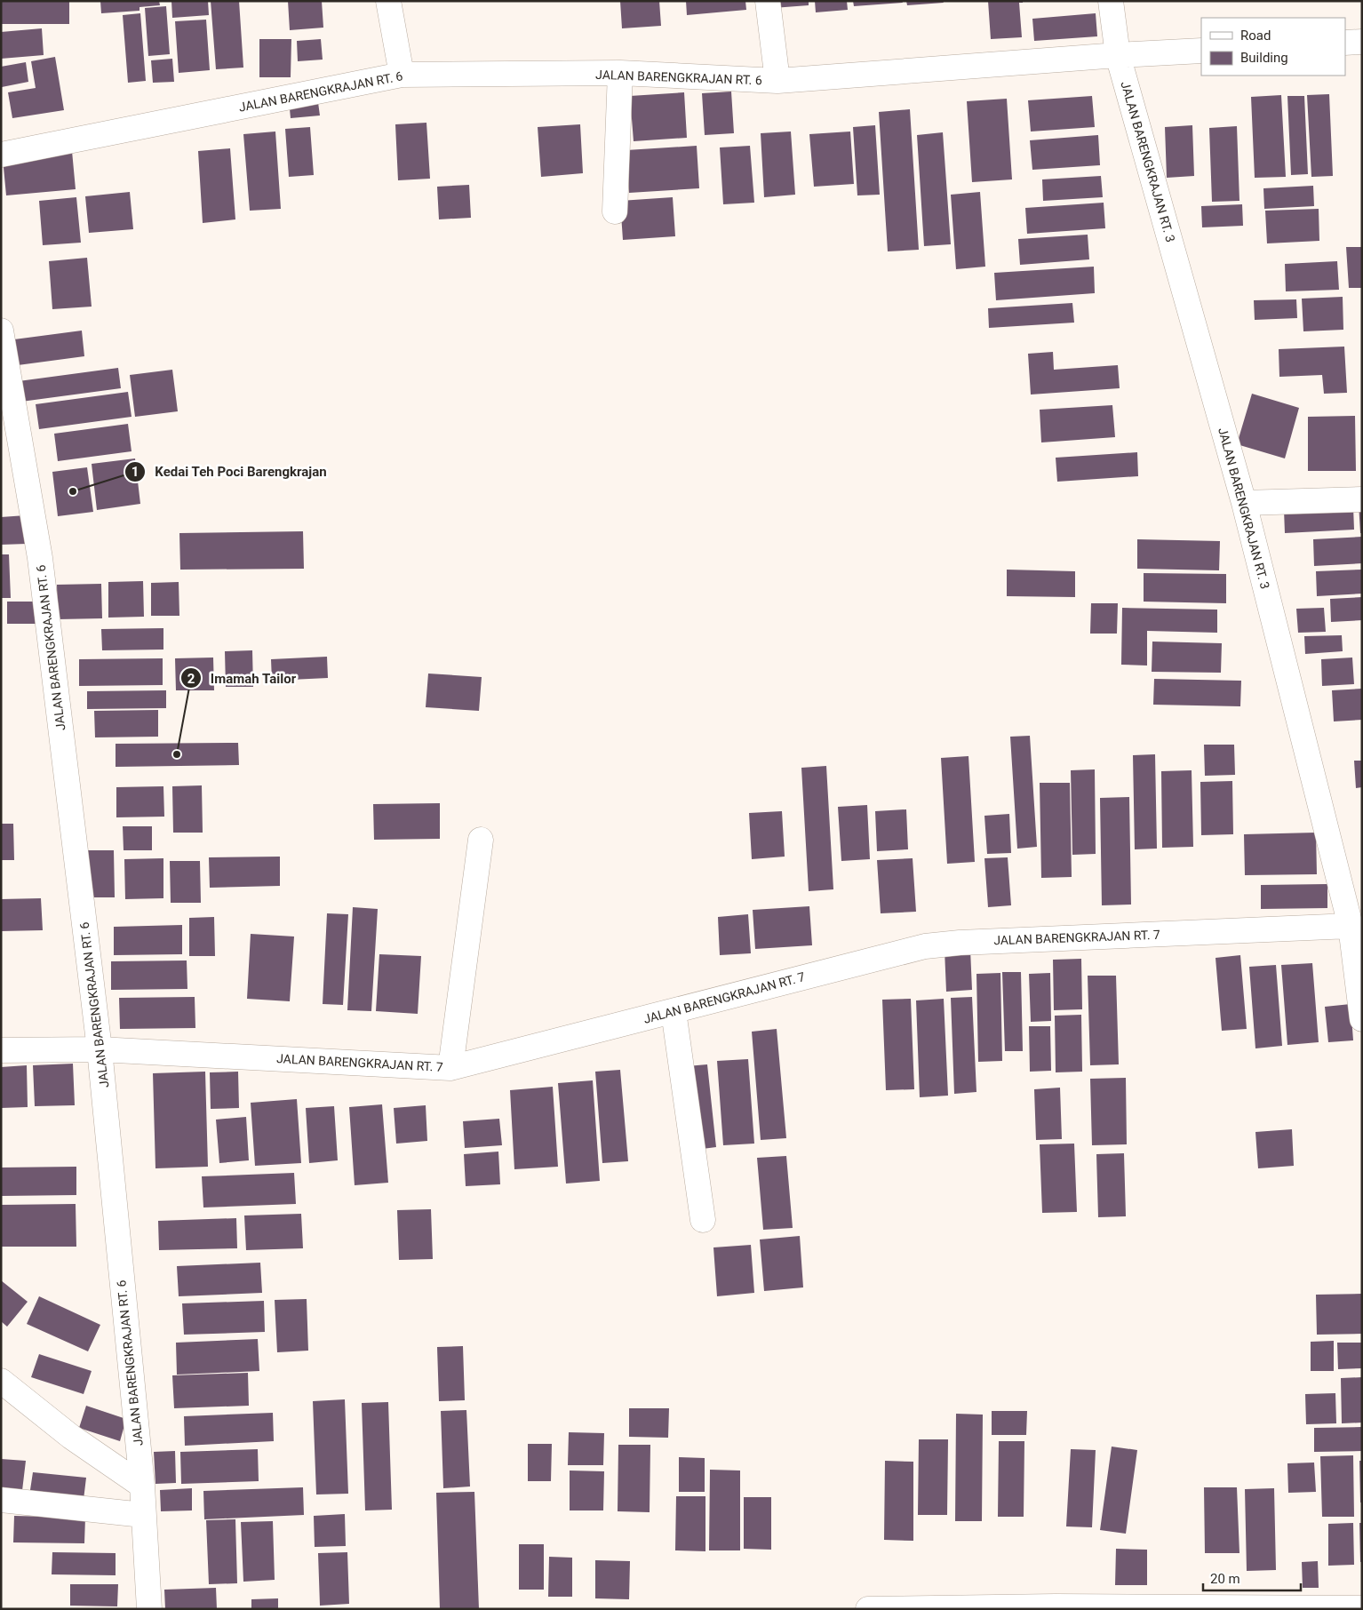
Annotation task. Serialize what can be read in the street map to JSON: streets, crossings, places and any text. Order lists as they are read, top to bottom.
{
  "streets": {
    "street": ["JALAN BARENGKRAJAN RT. 6", "JALAN BARENGKRAJAN RT. 3", "JALAN BARENGKRAJAN RT. 7"]
  },
  "crossings": [
    ["JALAN BARENGKRAJAN RT. 6", "JALAN BARENGKRAJAN RT. 3"],
    ["JALAN BARENGKRAJAN RT. 6", "JALAN BARENGKRAJAN RT. 7"],
    ["JALAN BARENGKRAJAN RT. 3", "JALAN BARENGKRAJAN RT. 7"]
  ],
  "places": ["Kedai Teh Poci Barengkrajan", "Imamah Tailor"],
  "legend": ["Road", "Building"],
  "scale_bar": "20 m"
}
